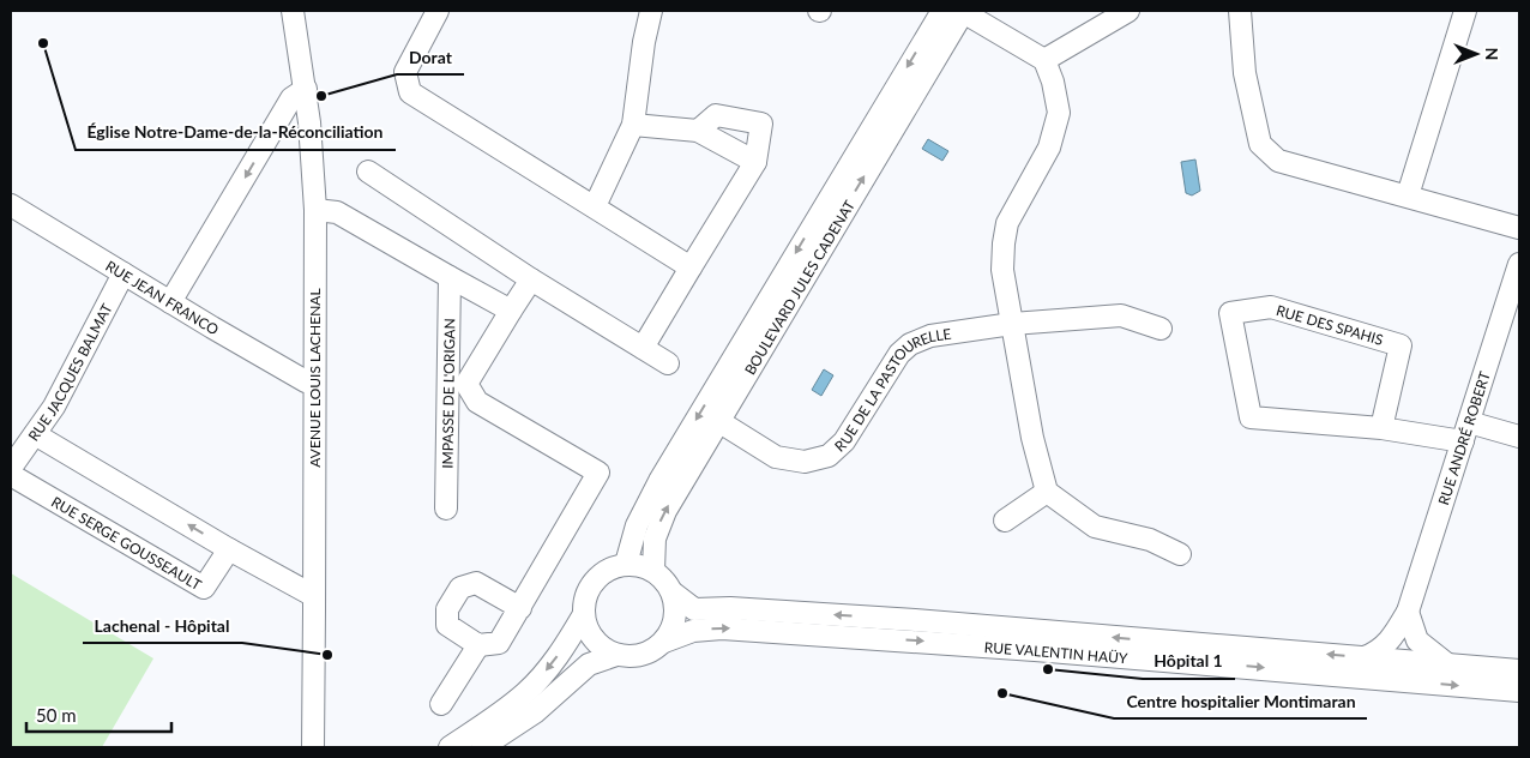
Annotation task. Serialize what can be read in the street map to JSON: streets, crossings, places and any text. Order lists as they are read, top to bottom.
{
  "streets": {
    "street": [
      "BOULEVARD JULES CADENAT",
      "RUE JEAN FRANCO",
      "RUE DES SPAHIS",
      "RUE JACQUES BALMAT",
      "AVENUE LOUIS LACHENAL",
      "IMPASSE DE L'ORIGAN",
      "RUE DE LA PASTOURELLE",
      "RUE ANDRÉ ROBERT",
      "RUE SERGE GOUSSEAULT",
      "RUE VALENTIN HAÜY"
    ]
  },
  "crossings": [
    ["BOULEVARD JULES CADENAT", "RUE DE LA PASTOURELLE"],
    ["BOULEVARD JULES CADENAT", "RUE VALENTIN HAÜY"],
    ["RUE JEAN FRANCO", "RUE JACQUES BALMAT"],
    ["RUE JEAN FRANCO", "AVENUE LOUIS LACHENAL"],
    ["RUE DES SPAHIS", "RUE ANDRÉ ROBERT"],
    ["RUE ANDRÉ ROBERT", "RUE VALENTIN HAÜY"]
  ],
  "places": [
    "Église Notre-Dame-de-la-Réconciliation",
    "Dorat",
    "Lachenal - Hôpital",
    "Hôpital 1",
    "Centre hospitalier Montimaran"
  ],
  "scale_bar": "50 m",
  "north": "right"
}
